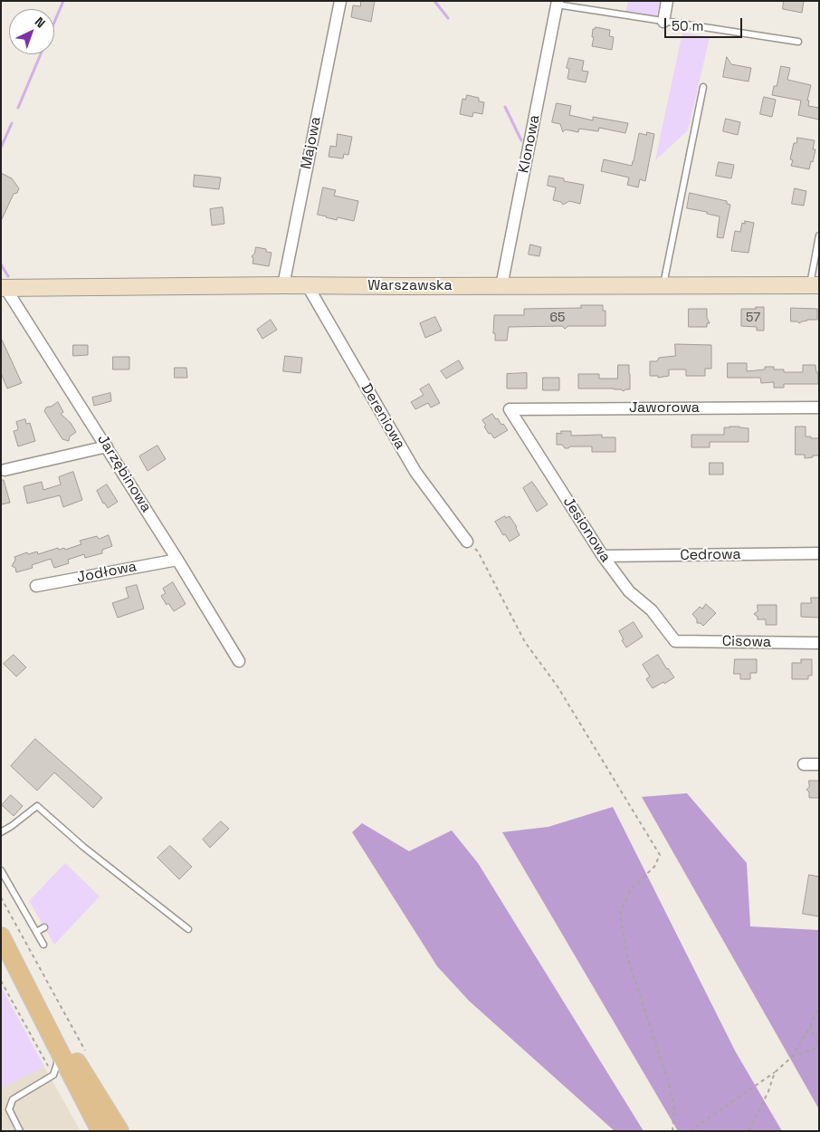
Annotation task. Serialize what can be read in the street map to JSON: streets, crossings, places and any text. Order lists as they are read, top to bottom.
{
  "streets": {
    "street": [
      "Majowa",
      "Klonowa",
      "Warszawska",
      "Jaworowa",
      "Dereniowa",
      "Jarzębinowa",
      "Jesionowa",
      "Cedrowa",
      "Jodłowa",
      "Cisowa"
    ]
  },
  "crossings": [
    ["Majowa", "Warszawska"],
    ["Klonowa", "Warszawska"],
    ["Warszawska", "Dereniowa"],
    ["Warszawska", "Jarzębinowa"],
    ["Jaworowa", "Jesionowa"],
    ["Jarzębinowa", "Jodłowa"],
    ["Jesionowa", "Cedrowa"],
    ["Jesionowa", "Cisowa"]
  ],
  "house_numbers": ["65", "57"],
  "scale_bar": "50 m",
  "north": "top right"
}
